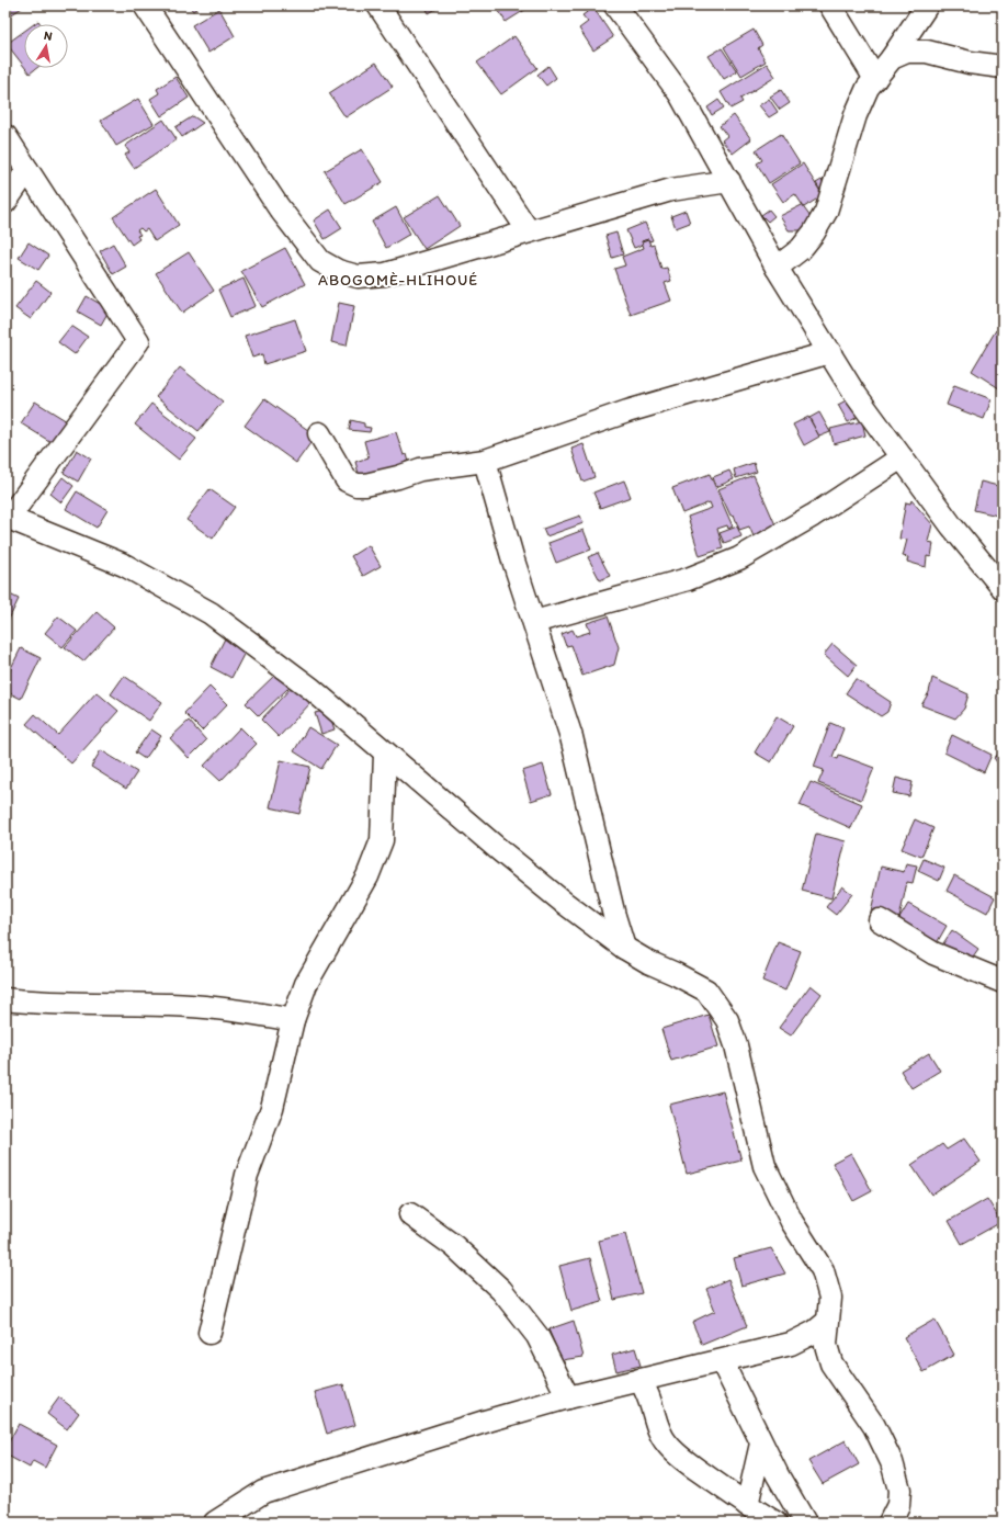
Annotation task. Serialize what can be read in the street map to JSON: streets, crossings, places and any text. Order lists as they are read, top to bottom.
{
  "districts": ["ABOGOMÈ-HLIHOUÉ"],
  "north": "top"
}
